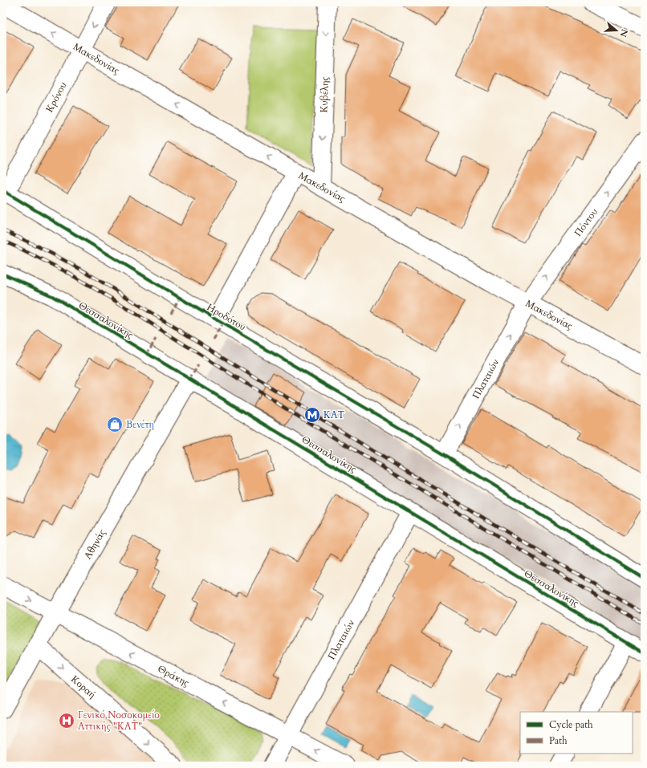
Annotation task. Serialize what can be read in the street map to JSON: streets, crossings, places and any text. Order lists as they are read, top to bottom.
{
  "streets": {
    "street": [
      "Μακεδονίας",
      "Κυβέλης",
      "Κρόνου",
      "Πόντου",
      "Ηροδότου",
      "Θεσσαλονίκης",
      "Πλαταιών",
      "Αθηνάς",
      "Θράκης",
      "Κοραή"
    ]
  },
  "crossings": [
    ["Μακεδονίας", "Κυβέλης"],
    ["Μακεδονίας", "Κρόνου"],
    ["Μακεδονίας", "Πόντου"],
    ["Μακεδονίας", "Πλαταιών"],
    ["Κρόνου", "Ηροδότου"],
    ["Πόντου", "Πλαταιών"],
    ["Ηροδότου", "Πλαταιών"],
    ["Θεσσαλονίκης", "Πλαταιών"],
    ["Θεσσαλονίκης", "Αθηνάς"],
    ["Πλαταιών", "Θράκης"],
    ["Αθηνάς", "Θράκης"],
    ["Αθηνάς", "Κοραή"]
  ],
  "one_way": [
    "Μακεδονίας",
    "Κυβέλης",
    "Πόντου",
    "Πλαταιών",
    "Κοραή"
  ],
  "places": {
    "metro station": ["ΚΑΤ"],
    "shop": ["Βενέτη"],
    "hospital": ["Γενικό Νοσοκομείο Αττικής \"ΚΑΤ\""]
  },
  "legend": ["Cycle path", "Path"],
  "north": "right"
}
